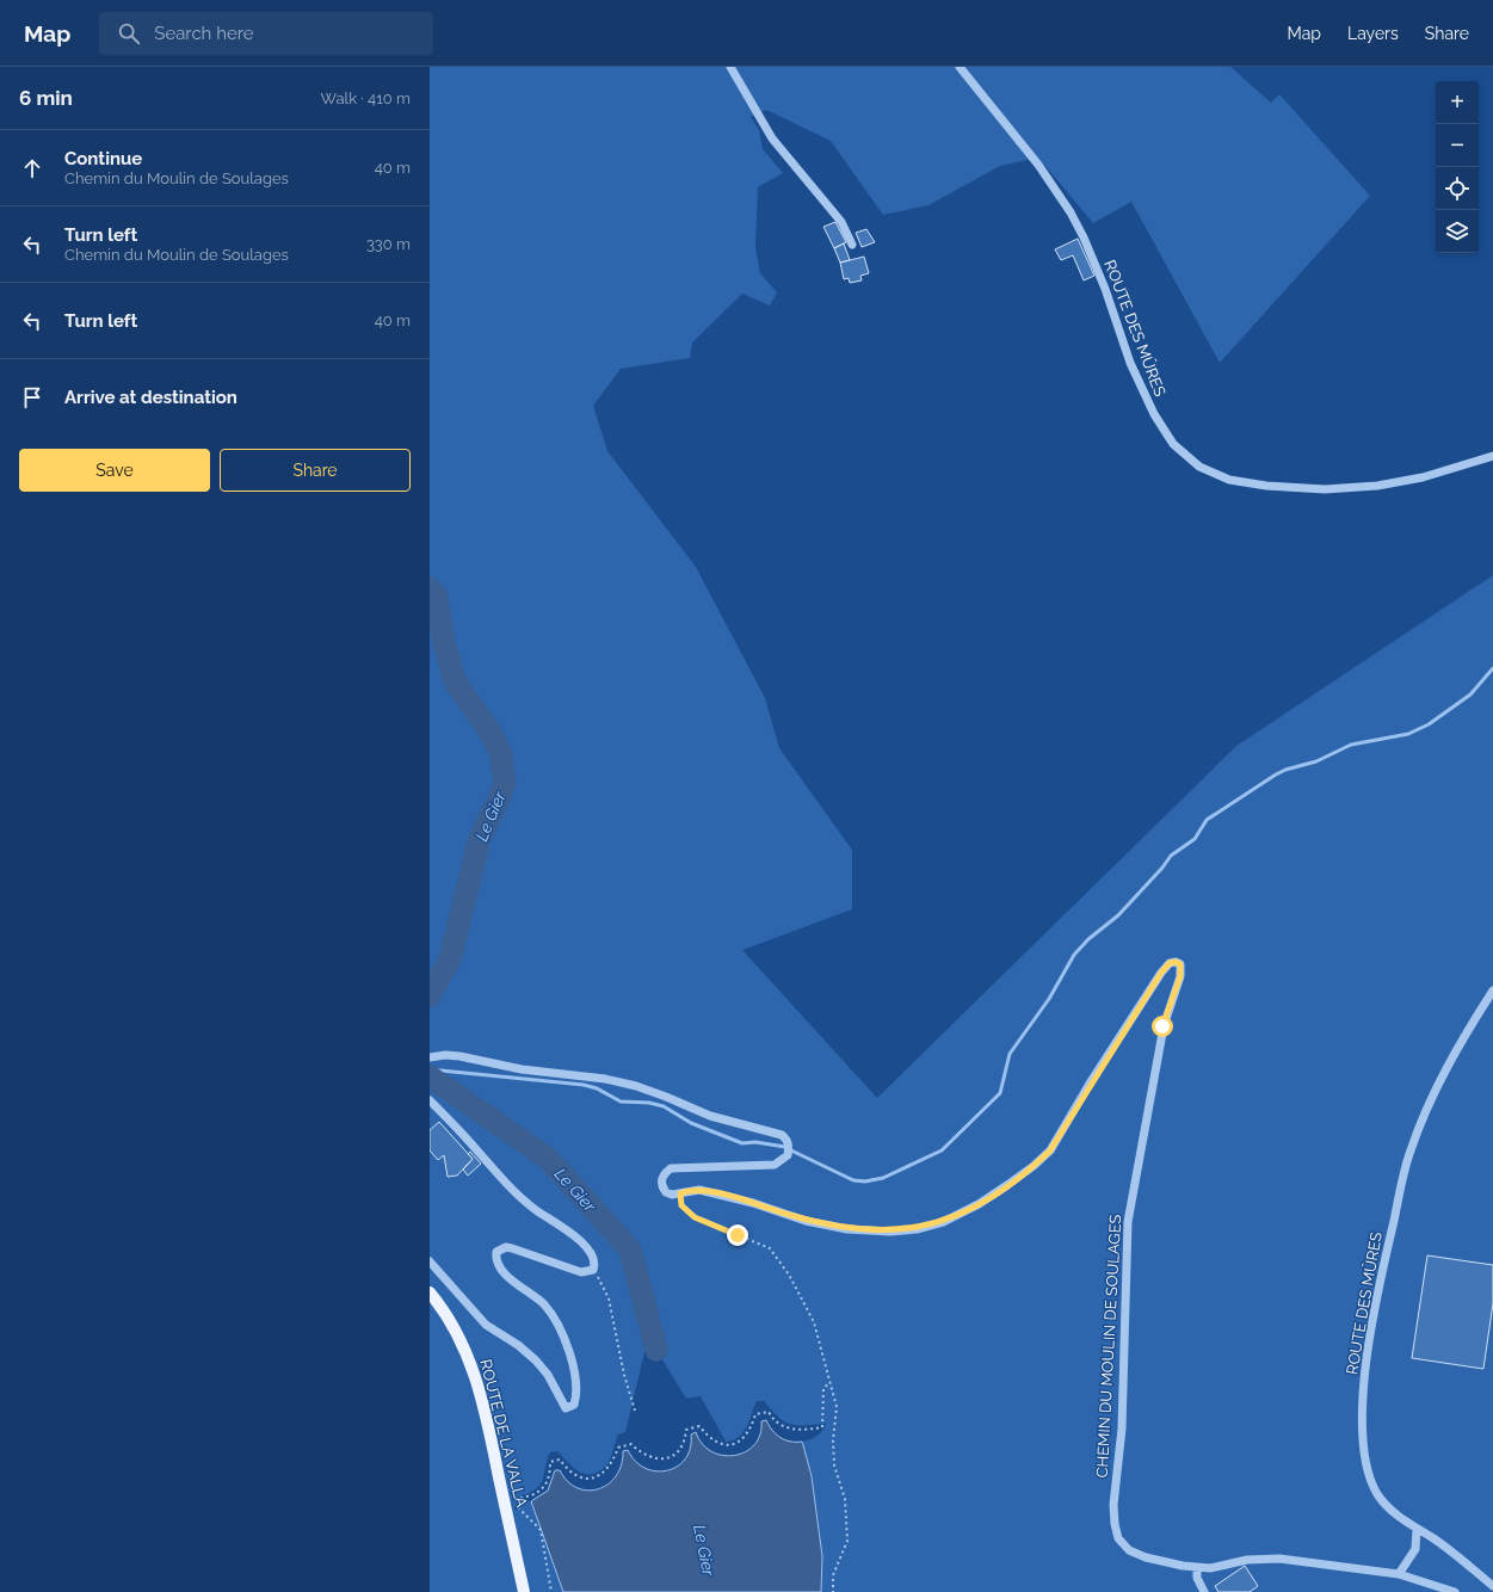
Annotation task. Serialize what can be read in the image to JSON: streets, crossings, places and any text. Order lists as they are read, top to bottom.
{
  "streets": {
    "main road": ["ROUTE DE LA VALLA"],
    "street": ["ROUTE DES MÛRES", "CHEMIN DU MOULIN DE SOULAGES"]
  },
  "water": ["Le Gier"],
  "page": {
    "header": "Map",
    "search": "Search here",
    "nav": ["Map", "Layers", "Share"],
    "heading": ["6 min", "Walk · 410 m"],
    "map_buttons": ["+", "−"],
    "list": [
      ["Continue", "Chemin du Moulin de Soulages", "40 m"],
      ["Turn left", "Chemin du Moulin de Soulages", "330 m"],
      ["Turn left", "40 m"],
      "Arrive at destination"
    ],
    "buttons": ["Save", "Share"]
  }
}
